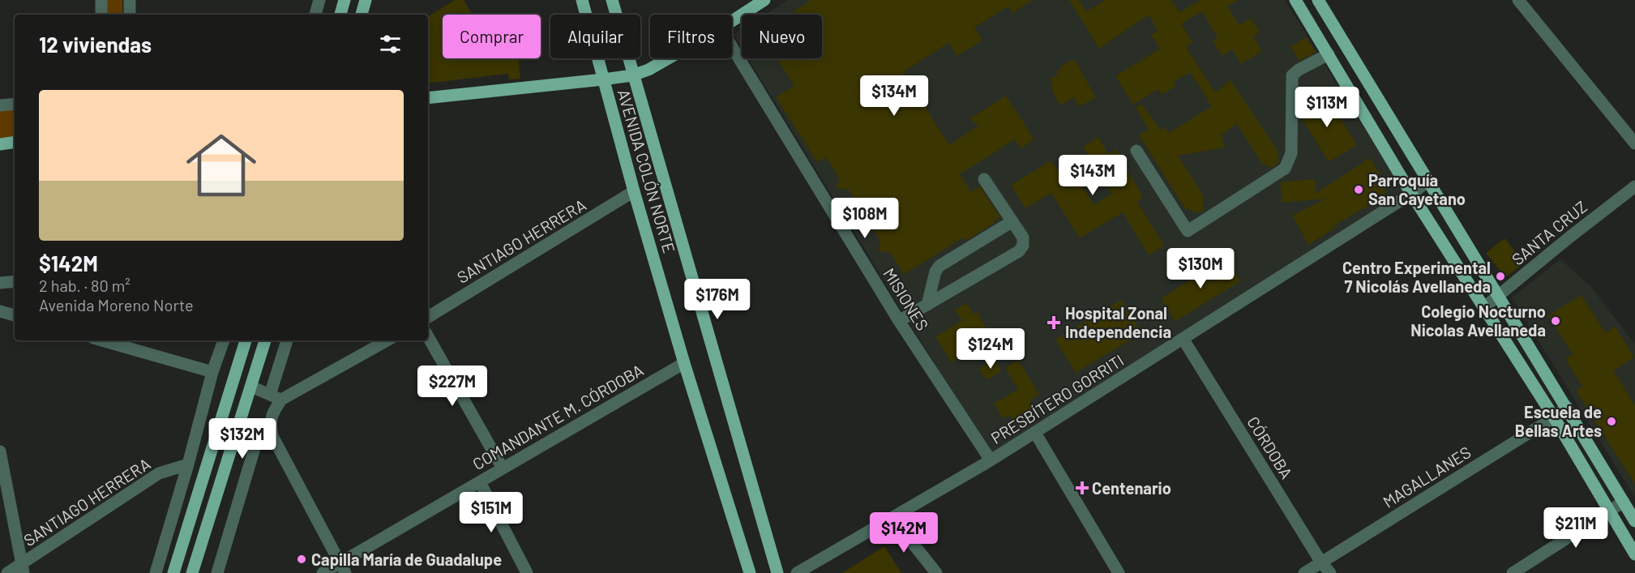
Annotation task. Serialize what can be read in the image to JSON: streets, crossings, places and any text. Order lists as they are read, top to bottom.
{
  "streets": {
    "main road": ["AVENIDA COLÓN NORTE"],
    "street": [
      "SANTA CRUZ",
      "SANTIAGO HERRERA",
      "MISIONES",
      "PRESBÍTERO GORRITI",
      "COMANDANTE M. CÓRDOBA",
      "CÓRDOBA",
      "MAGALLANES"
    ]
  },
  "crossings": [
    ["AVENIDA COLÓN NORTE", "SANTIAGO HERRERA"],
    ["AVENIDA COLÓN NORTE", "COMANDANTE M. CÓRDOBA"],
    ["MISIONES", "PRESBÍTERO GORRITI"],
    ["PRESBÍTERO GORRITI", "CÓRDOBA"],
    ["CÓRDOBA", "MAGALLANES"]
  ],
  "places": {
    "other": [
      "Parroquía San Cayetano",
      "Centro Experimental 7 Nicolás Avellaneda",
      "Colegio Nocturno Nicolas Avellaneda",
      "Escuela de Bellas Artes",
      "Capilla María de Guadalupe"
    ],
    "health": ["Hospital Zonal Independencia", "Centenario"]
  },
  "page": {
    "chip": [
      "Comprar",
      "Alquilar",
      "Filtros",
      "Nuevo"
    ],
    "heading": "12 viviendas",
    "list": [
      {
        "name": "$142M",
        "note": "2 hab. · 80 m² · Avenida Moreno Norte"
      }
    ],
    "price": [
      "$134M",
      "$113M",
      "$143M",
      "$108M",
      "$130M",
      "$176M",
      "$124M",
      "$227M",
      "$132M",
      "$151M",
      "$211M",
      "$142M"
    ]
  }
}
